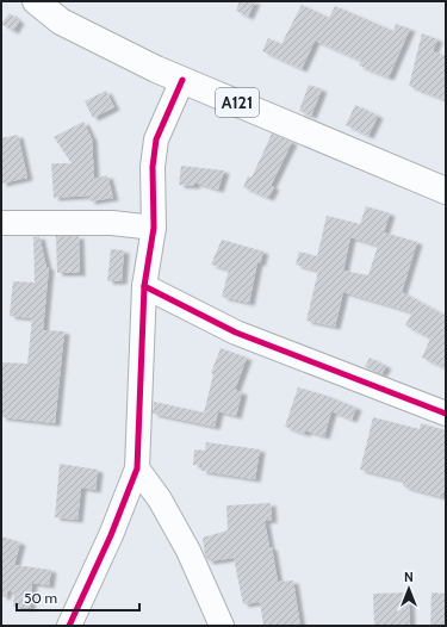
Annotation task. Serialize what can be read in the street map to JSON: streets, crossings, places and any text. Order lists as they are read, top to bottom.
{
  "streets": {
    "main road": ["A121"]
  },
  "scale_bar": "50 m",
  "north": "top"
}
